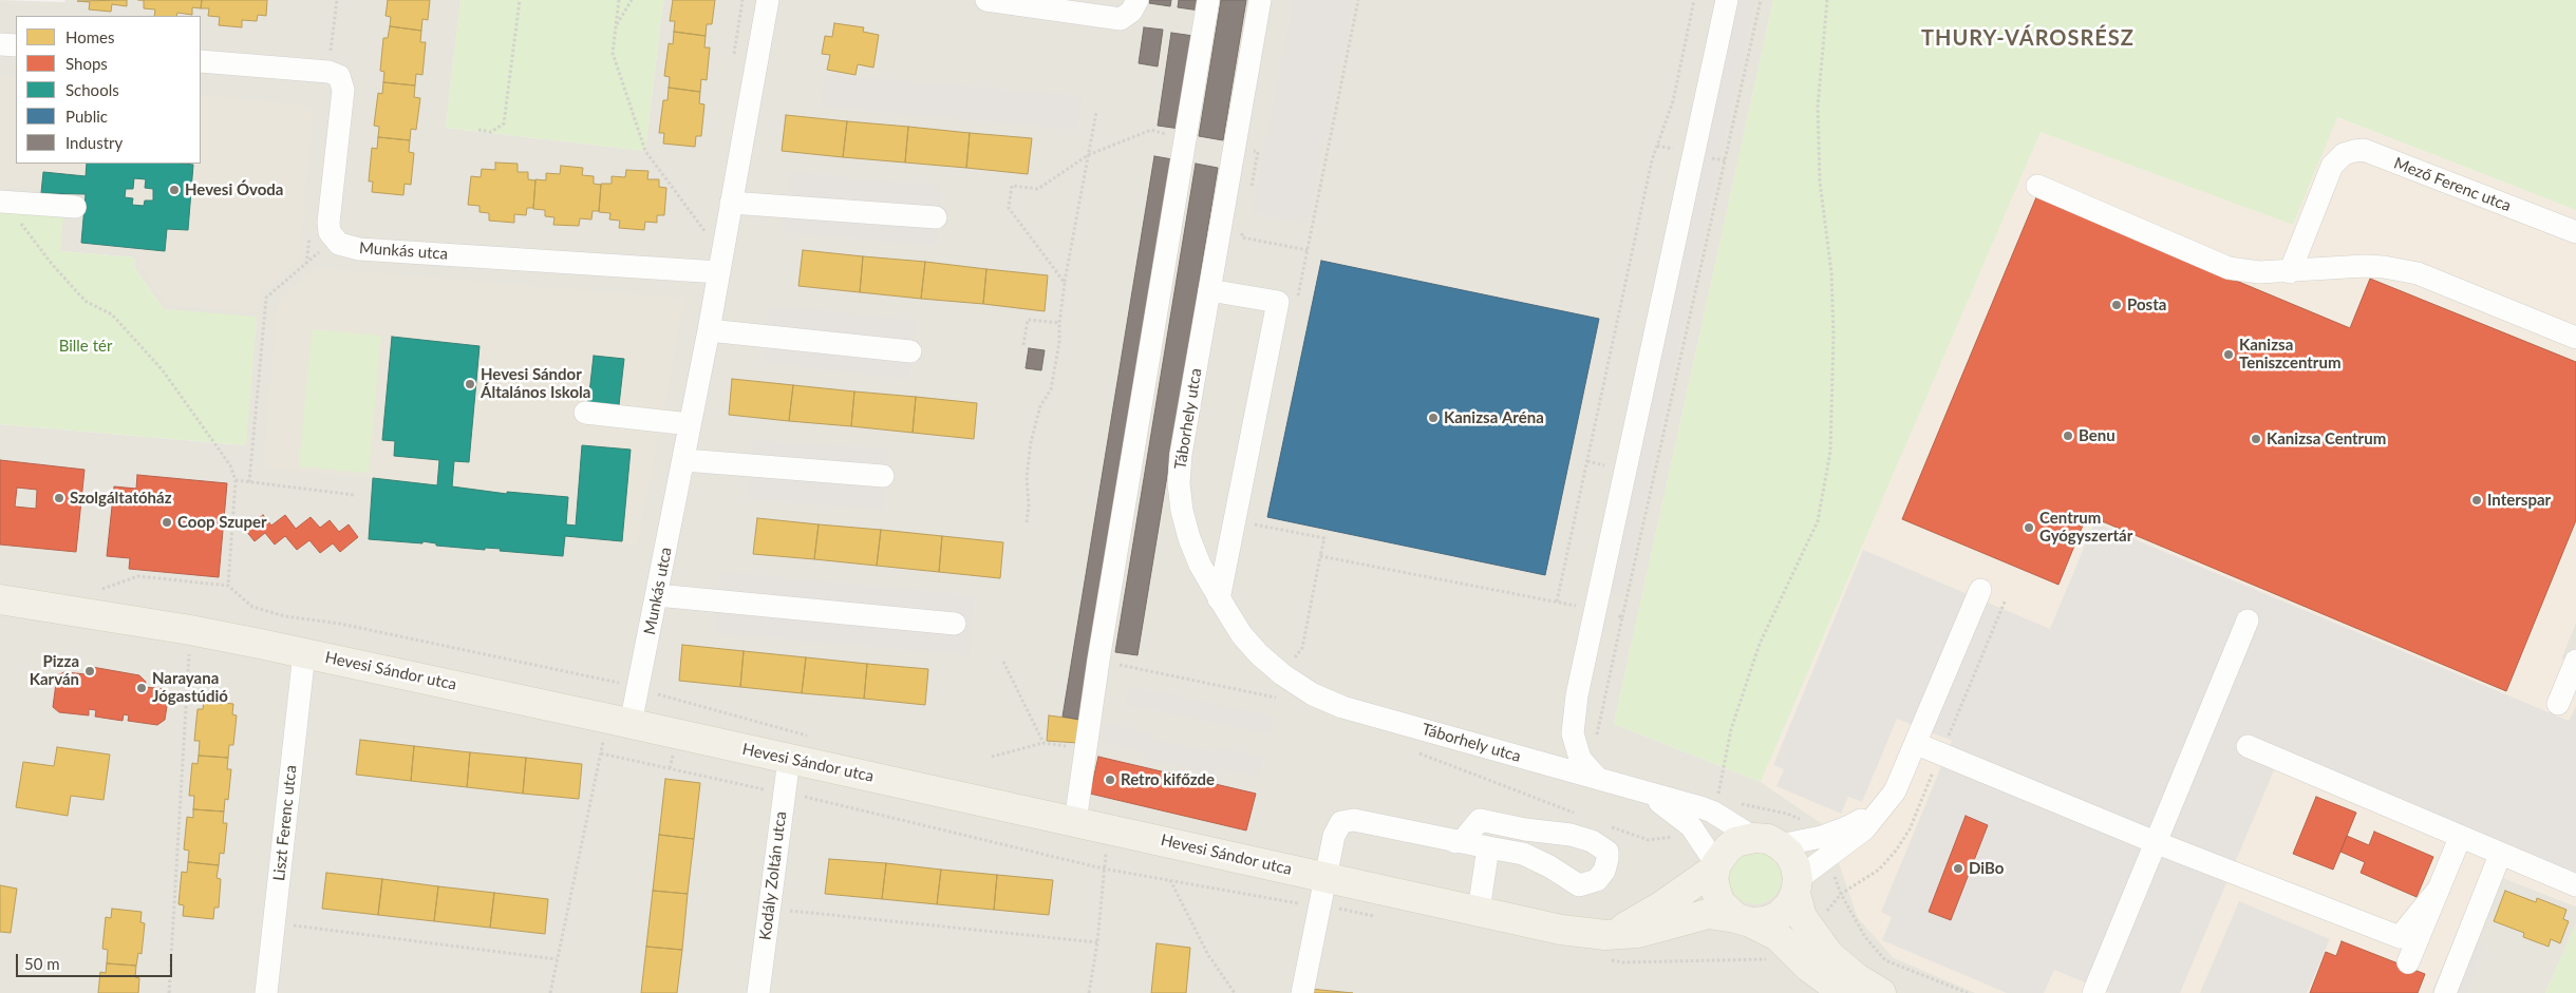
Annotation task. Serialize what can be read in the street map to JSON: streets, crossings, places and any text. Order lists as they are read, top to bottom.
{
  "streets": {
    "main road": ["Hevesi Sándor utca"],
    "street": [
      "Mező Ferenc utca",
      "Munkás utca",
      "Táborhely utca",
      "Liszt Ferenc utca",
      "Kodály Zoltán utca"
    ]
  },
  "crossings": [
    ["Munkás utca", "Hevesi Sándor utca"],
    ["Táborhely utca", "Hevesi Sándor utca"],
    ["Hevesi Sándor utca", "Liszt Ferenc utca"],
    ["Hevesi Sándor utca", "Kodály Zoltán utca"]
  ],
  "districts": ["THURY-VÁROSRÉSZ"],
  "parks": ["Bille tér"],
  "places": [
    "Hevesi Óvoda",
    "Posta",
    "Kanizsa Teniszcentrum",
    "Hevesi Sándor Általános Iskola",
    "Kanizsa Aréna",
    "Benu",
    "Kanizsa Centrum",
    "Szolgáltatóház",
    "Interspar",
    "Coop Szuper",
    "Centrum Gyógyszertár",
    "Pizza Karván",
    "Narayana Jógastúdió",
    "Retro kifőzde",
    "DiBo"
  ],
  "legend": [
    "Homes",
    "Shops",
    "Schools",
    "Public",
    "Industry"
  ],
  "scale_bar": "50 m"
}
